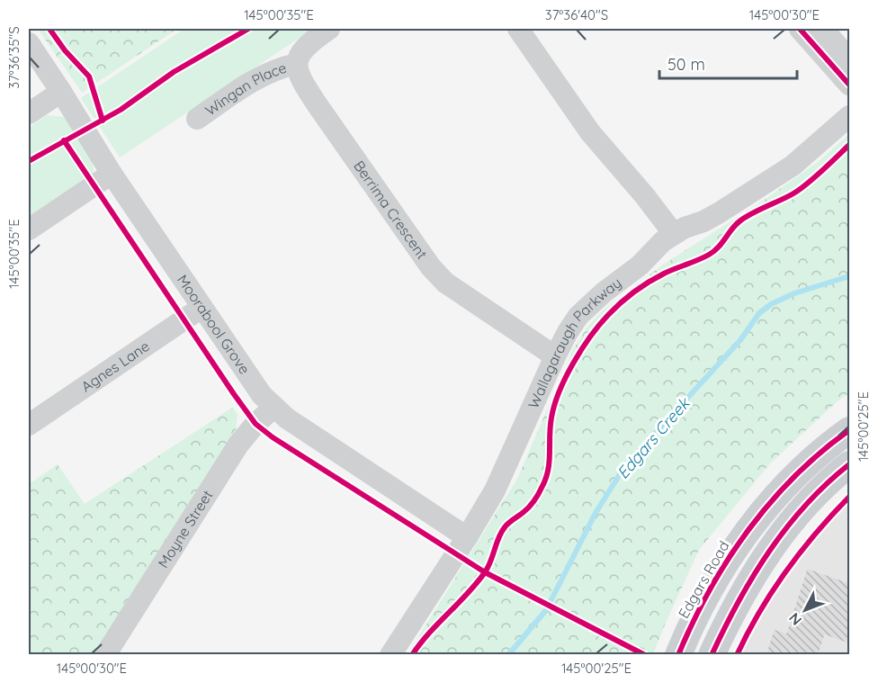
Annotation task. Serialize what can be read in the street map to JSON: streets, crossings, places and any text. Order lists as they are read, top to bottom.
{
  "streets": {
    "main road": ["Edgars Road"],
    "street": [
      "Wingan Place",
      "Berrima Crescent",
      "Moorabool Grove",
      "Wallagaraugh Parkway",
      "Agnes Lane",
      "Moyne Street"
    ]
  },
  "crossings": [
    ["Wingan Place", "Berrima Crescent"],
    ["Berrima Crescent", "Wallagaraugh Parkway"],
    ["Moorabool Grove", "Wallagaraugh Parkway"],
    ["Moorabool Grove", "Agnes Lane"],
    ["Moorabool Grove", "Moyne Street"]
  ],
  "water": ["Edgars Creek"],
  "scale_bar": "50 m",
  "north": "bottom left",
  "coordinates": [
    "145°00'35\"E",
    "37°36'40\"S",
    "145°00'30\"E",
    "37°36'35\"S",
    "145°00'25\"E"
  ]
}
